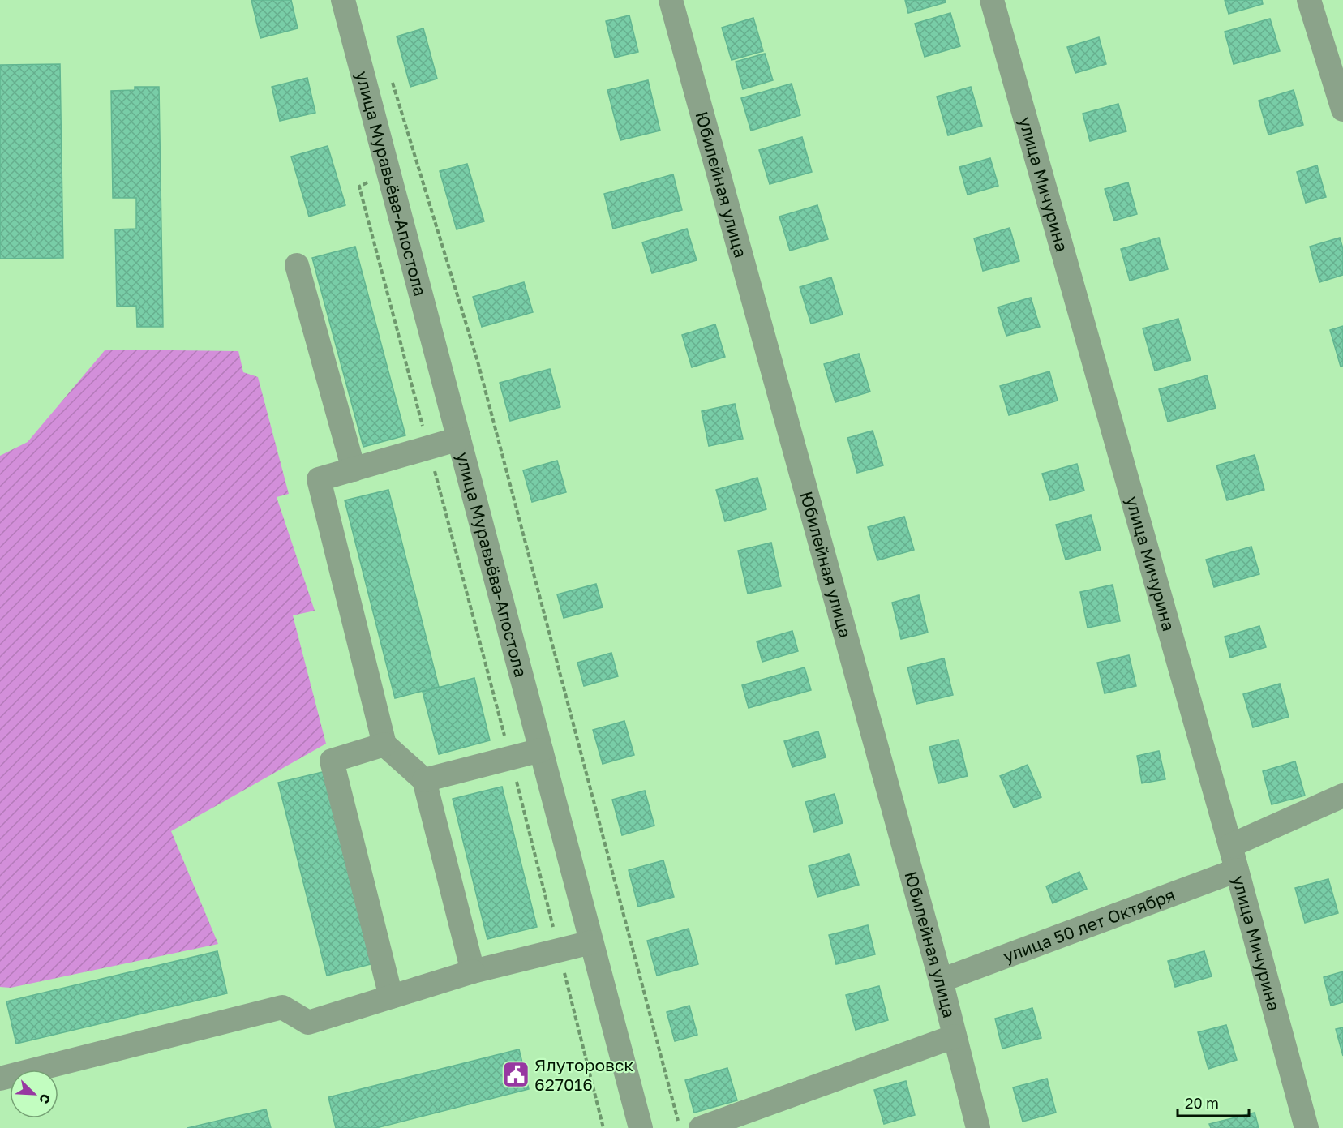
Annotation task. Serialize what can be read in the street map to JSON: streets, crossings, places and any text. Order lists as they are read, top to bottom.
{
  "streets": {
    "street": [
      "улица Муравьёва-Апостола",
      "Юбилейная улица",
      "улица Мичурина",
      "улица 50 лет Октября"
    ]
  },
  "crossings": [
    ["Юбилейная улица", "улица 50 лет Октября"],
    ["улица Мичурина", "улица 50 лет Октября"]
  ],
  "places": {
    "public building": ["Ялуторовск 627016"]
  },
  "scale_bar": "20 m",
  "north": "bottom right"
}
